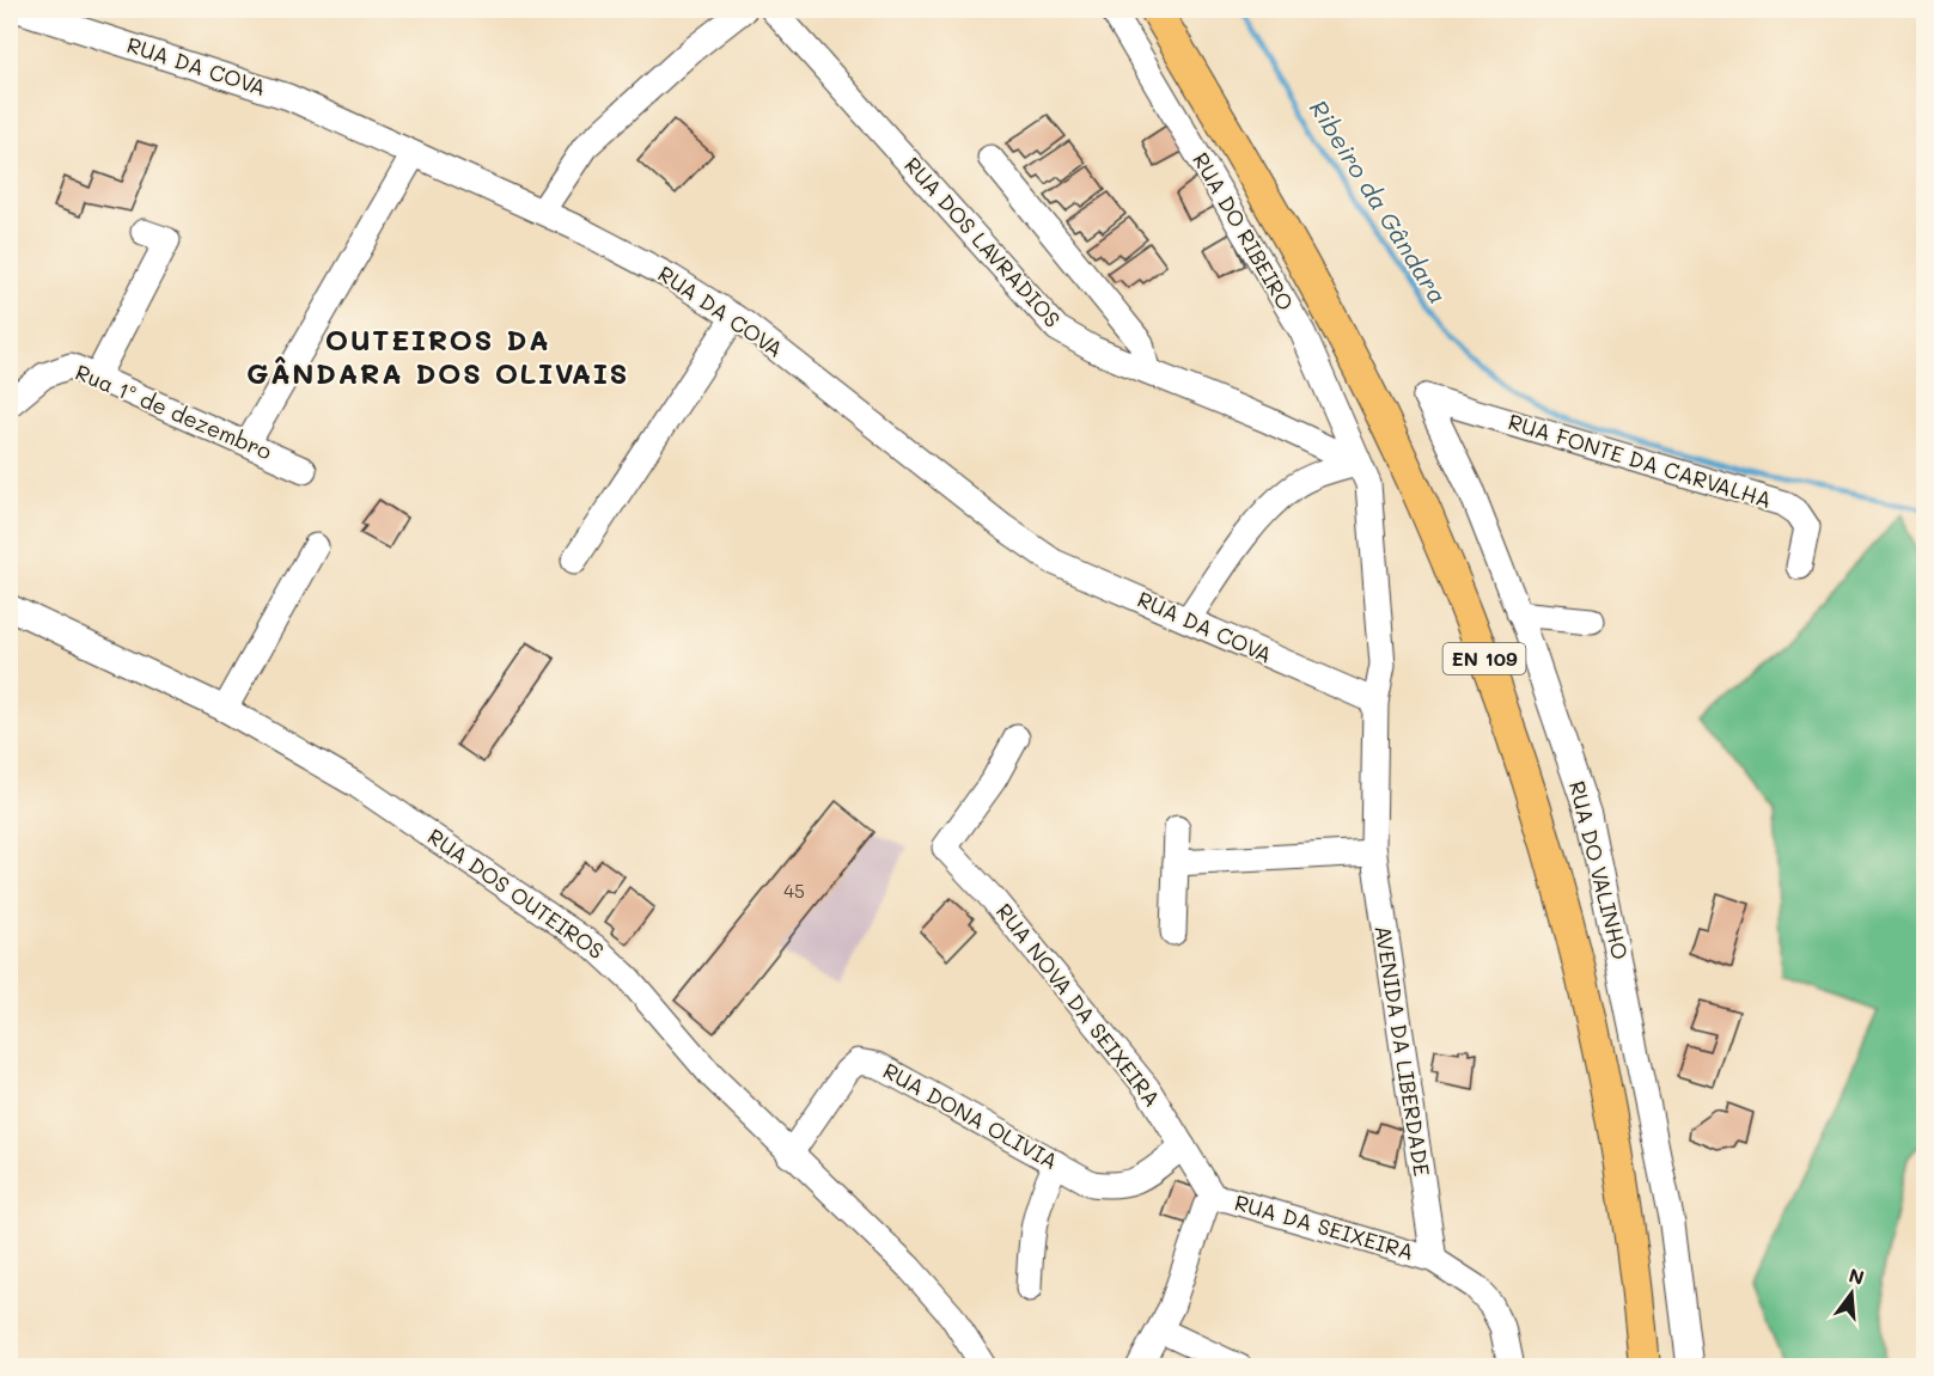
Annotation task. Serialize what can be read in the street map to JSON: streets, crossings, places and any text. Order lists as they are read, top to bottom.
{
  "streets": {
    "main road": ["EN 109"],
    "street": [
      "RUA DA COVA",
      "RUA DO RIBEIRO",
      "RUA DOS LAVRADIOS",
      "Rua 1º de dezembro",
      "RUA FONTE DA CARVALHA",
      "RUA DO VALINHO",
      "RUA DOS OUTEIROS",
      "RUA NOVA DA SEIXEIRA",
      "AVENIDA DA LIBERDADE",
      "RUA DONA OLIVIA",
      "RUA DA SEIXEIRA"
    ]
  },
  "crossings": [
    ["RUA DA COVA", "RUA DO RIBEIRO"],
    ["RUA DA COVA", "AVENIDA DA LIBERDADE"],
    ["RUA DO RIBEIRO", "RUA DOS LAVRADIOS"],
    ["RUA DO RIBEIRO", "AVENIDA DA LIBERDADE"],
    ["RUA FONTE DA CARVALHA", "RUA DO VALINHO"],
    ["RUA DOS OUTEIROS", "RUA DONA OLIVIA"],
    ["RUA NOVA DA SEIXEIRA", "RUA DONA OLIVIA"],
    ["RUA NOVA DA SEIXEIRA", "RUA DA SEIXEIRA"],
    ["AVENIDA DA LIBERDADE", "RUA DA SEIXEIRA"]
  ],
  "districts": ["OUTEIROS DA GÂNDARA DOS OLIVAIS"],
  "water": ["Ribeiro da Gândara"],
  "house_numbers": ["45"],
  "north": "top"
}
